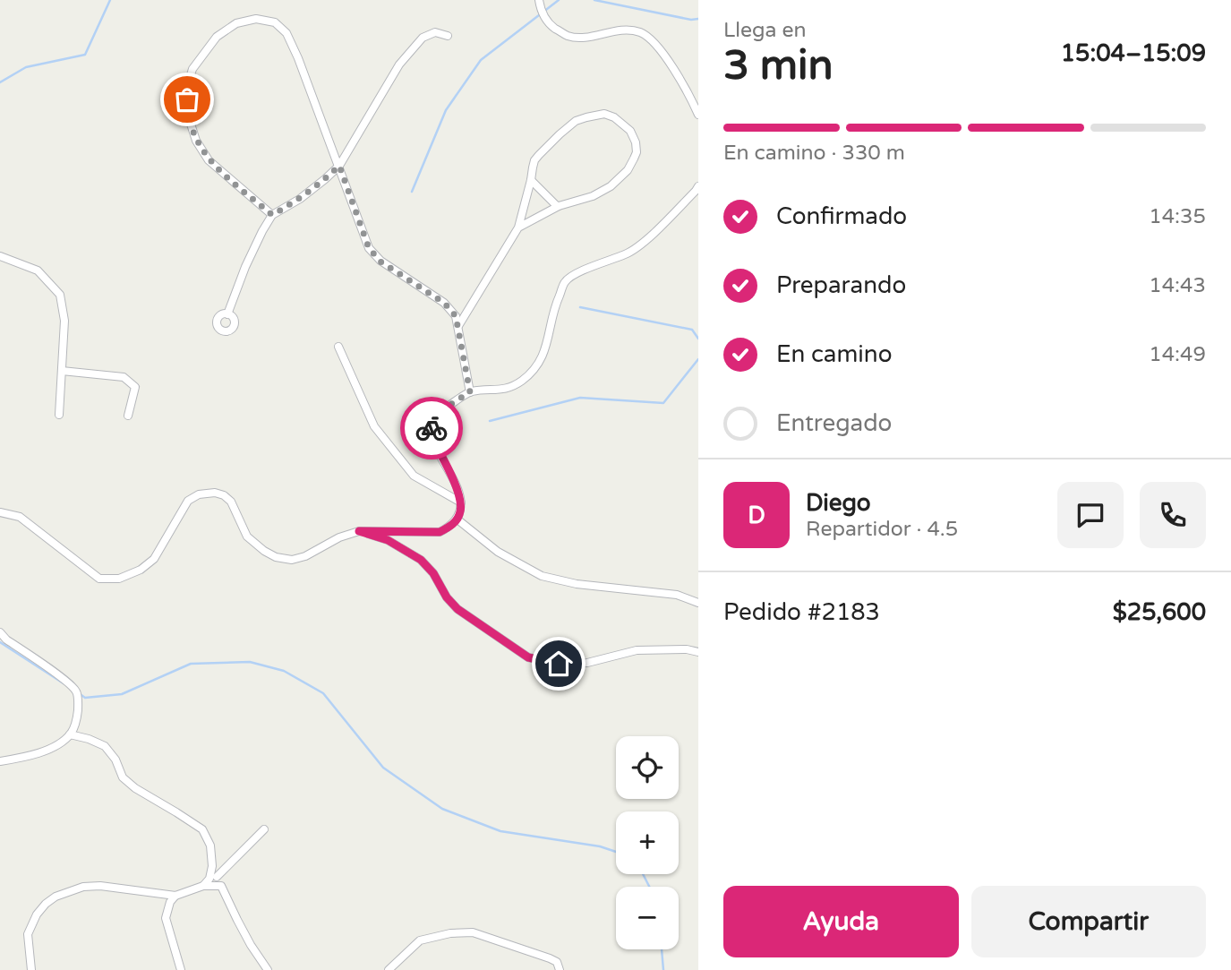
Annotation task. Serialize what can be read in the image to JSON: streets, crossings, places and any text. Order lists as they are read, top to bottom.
{
  "page": {
    "heading": ["3 min", "Llega en", "15:04–15:09"],
    "panel": [
      "Diego",
      "Repartidor · 4.5",
      "Pedido #2183",
      "$25,600"
    ],
    "bar": "En camino · 330 m",
    "list": [
      ["Confirmado", "14:35"],
      ["Preparando", "14:43"],
      ["En camino", "14:49"],
      "Entregado"
    ],
    "round": "D",
    "map_buttons": ["+", "−"],
    "buttons": ["Ayuda", "Compartir"]
  }
}
